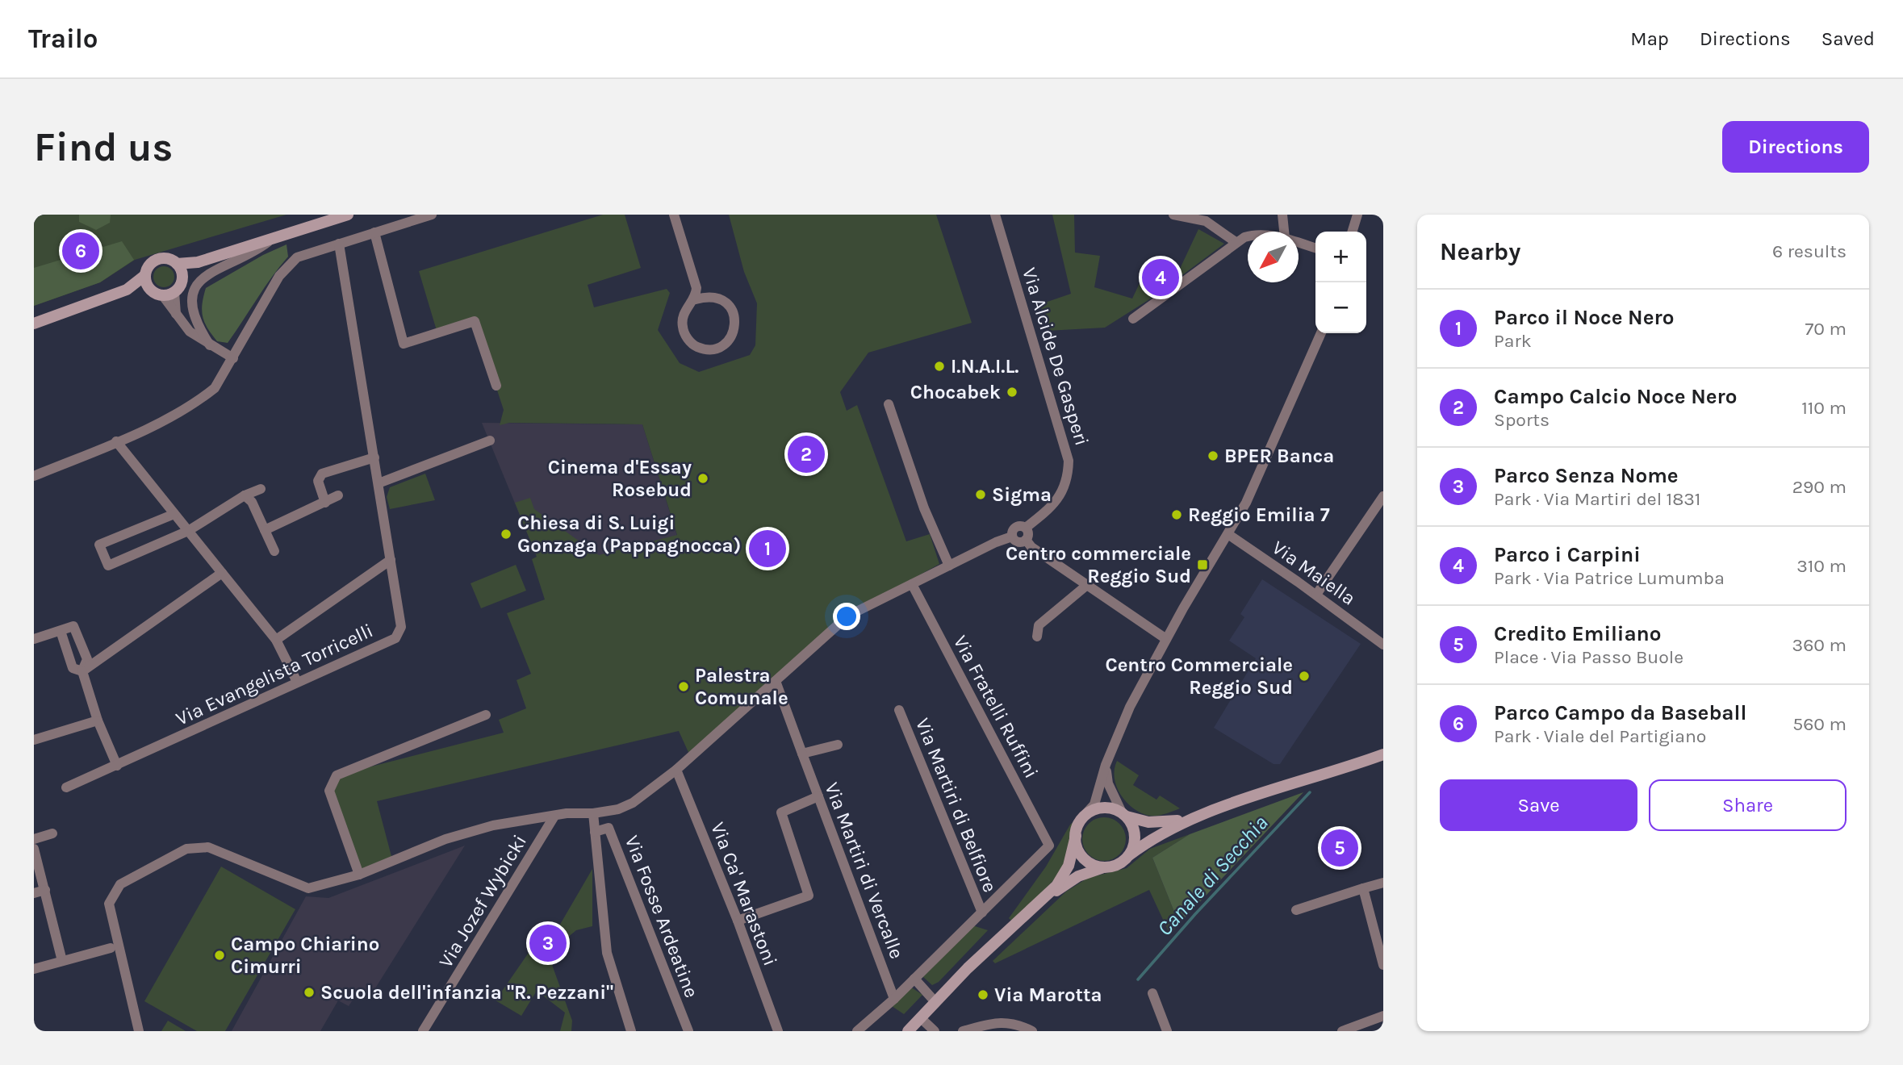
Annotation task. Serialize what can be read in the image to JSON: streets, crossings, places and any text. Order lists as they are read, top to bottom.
{
  "streets": {
    "street": [
      "Via Alcide De Gasperi",
      "Via Maiella",
      "Via Evangelista Torricelli",
      "Via Fratelli Ruffini",
      "Via Martiri di Belfiore",
      "Via Martiri di Vercalle",
      "Via Ca' Marastoni",
      "Via Jozef Wybicki",
      "Via Fosse Ardeatine"
    ]
  },
  "crossings": [
    ["Via Fratelli Ruffini", "Via Martiri di Belfiore"]
  ],
  "water": ["Canale di Secchia"],
  "places": {
    "other": [
      "I.N.A.I.L.",
      "Chocabek",
      "BPER Banca",
      "Cinema d'Essay Rosebud",
      "Sigma",
      "Reggio Emilia 7",
      "Chiesa di S. Luigi Gonzaga (Pappagnocca)",
      "Centro Commerciale Reggio Sud",
      "Palestra Comunale",
      "Campo Chiarino Cimurri",
      "Scuola dell'infanzia \"R. Pezzani\"",
      "Via Marotta"
    ],
    "transit": ["Centro commerciale Reggio Sud"]
  },
  "north": "bottom left",
  "page": {
    "header": "Trailo",
    "nav": ["Map", "Directions", "Saved"],
    "buttons": [
      "Directions",
      ["Save", "Share"]
    ],
    "title": "Find us",
    "heading": ["Nearby", "6 results"],
    "pins": [
      "6",
      "4",
      "2",
      "1",
      "5",
      "3"
    ],
    "map_buttons": ["+", "−"],
    "list": [
      {
        "mark": "1",
        "name": "Parco il Noce Nero",
        "note": "Park",
        "value": "70 m"
      },
      {
        "mark": "2",
        "name": "Campo Calcio Noce Nero",
        "note": "Sports",
        "value": "110 m"
      },
      {
        "mark": "3",
        "name": "Parco Senza Nome",
        "note": "Park · Via Martiri del 1831",
        "value": "290 m"
      },
      {
        "mark": "4",
        "name": "Parco i Carpini",
        "note": "Park · Via Patrice Lumumba",
        "value": "310 m"
      },
      {
        "mark": "5",
        "name": "Credito Emiliano",
        "note": "Place · Via Passo Buole",
        "value": "360 m"
      },
      {
        "mark": "6",
        "name": "Parco Campo da Baseball",
        "note": "Park · Viale del Partigiano",
        "value": "560 m"
      }
    ]
  }
}
